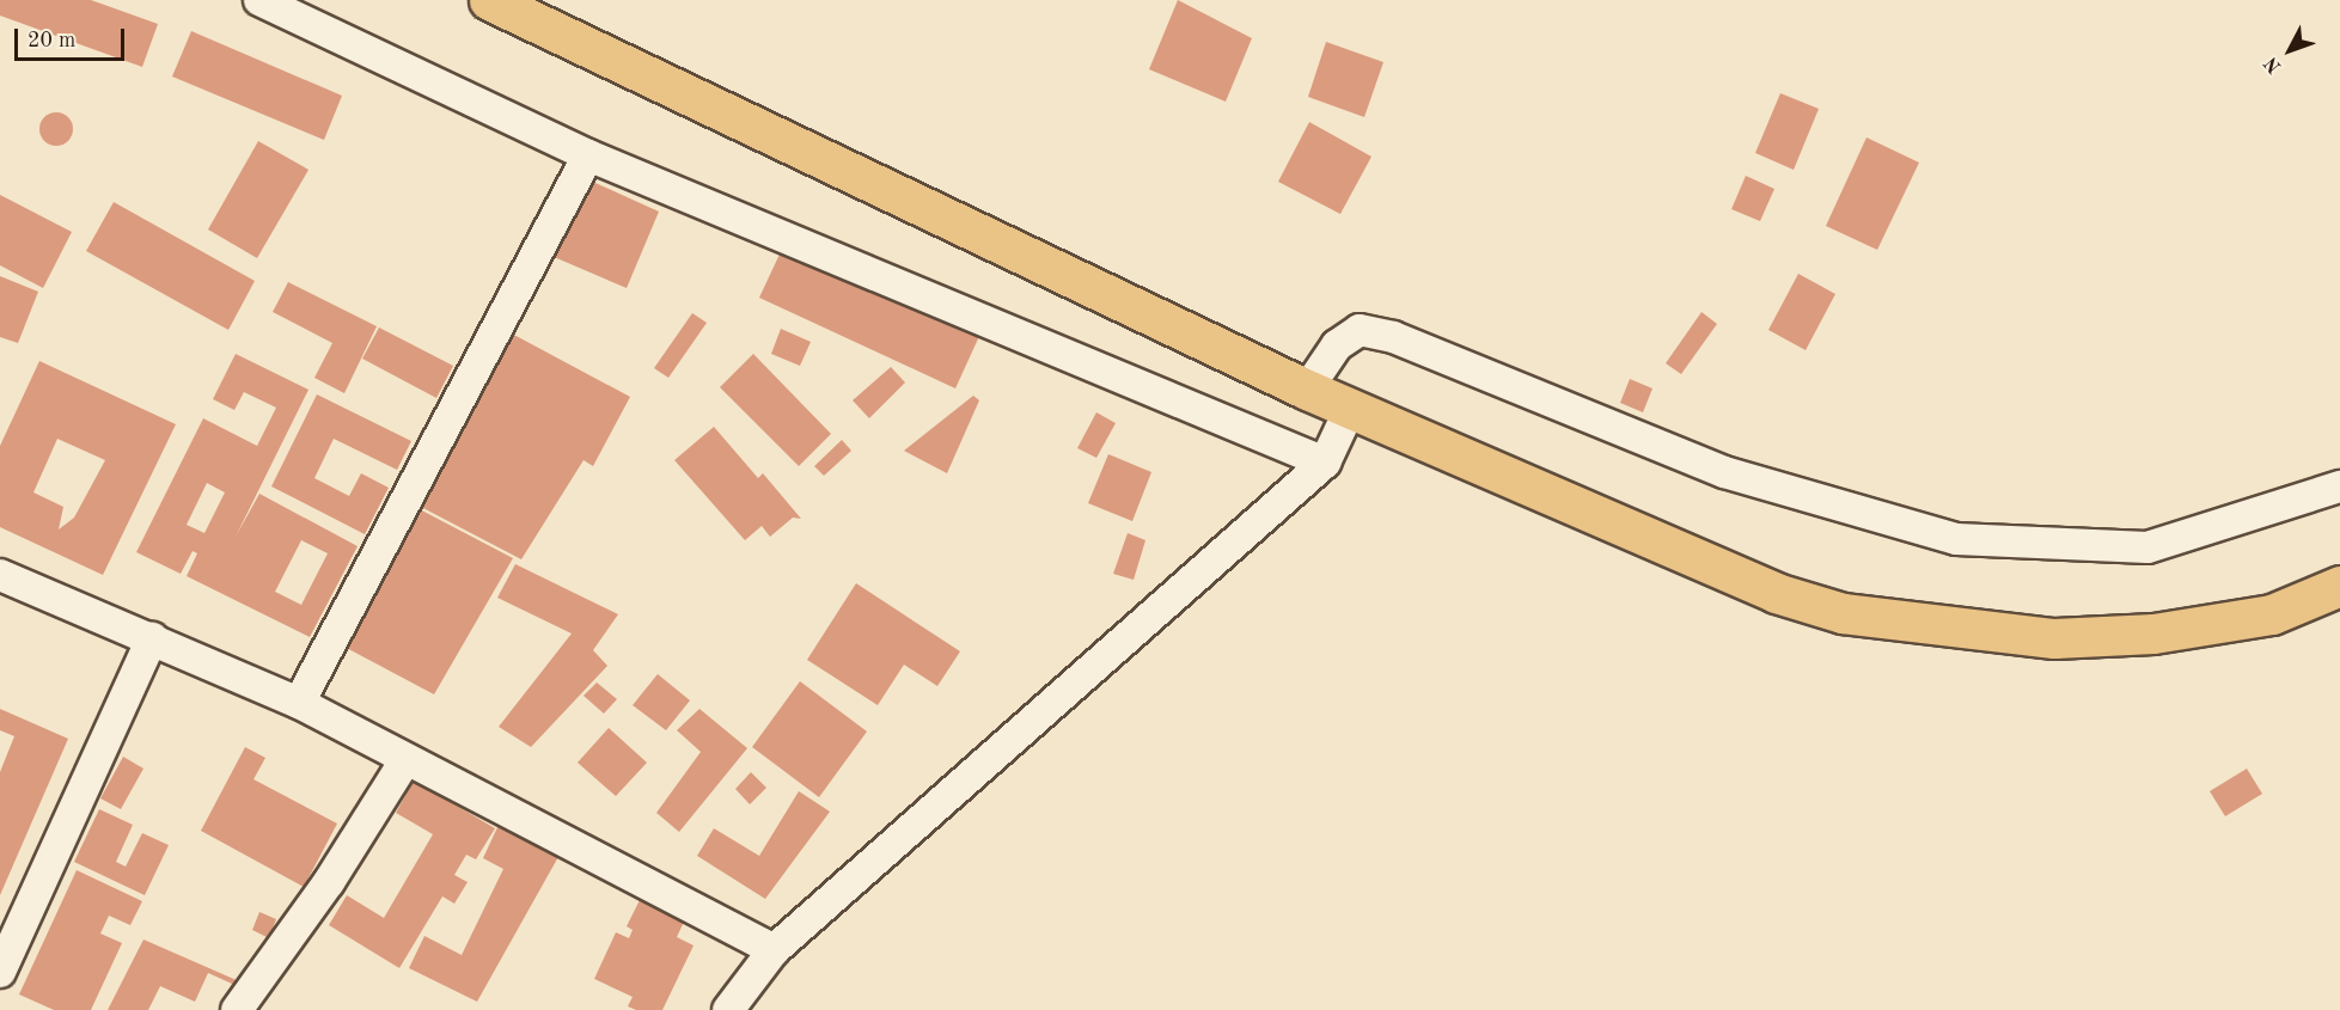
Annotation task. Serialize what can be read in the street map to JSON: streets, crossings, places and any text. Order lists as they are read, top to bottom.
{
  "scale_bar": "20 m",
  "north": "bottom left"
}
